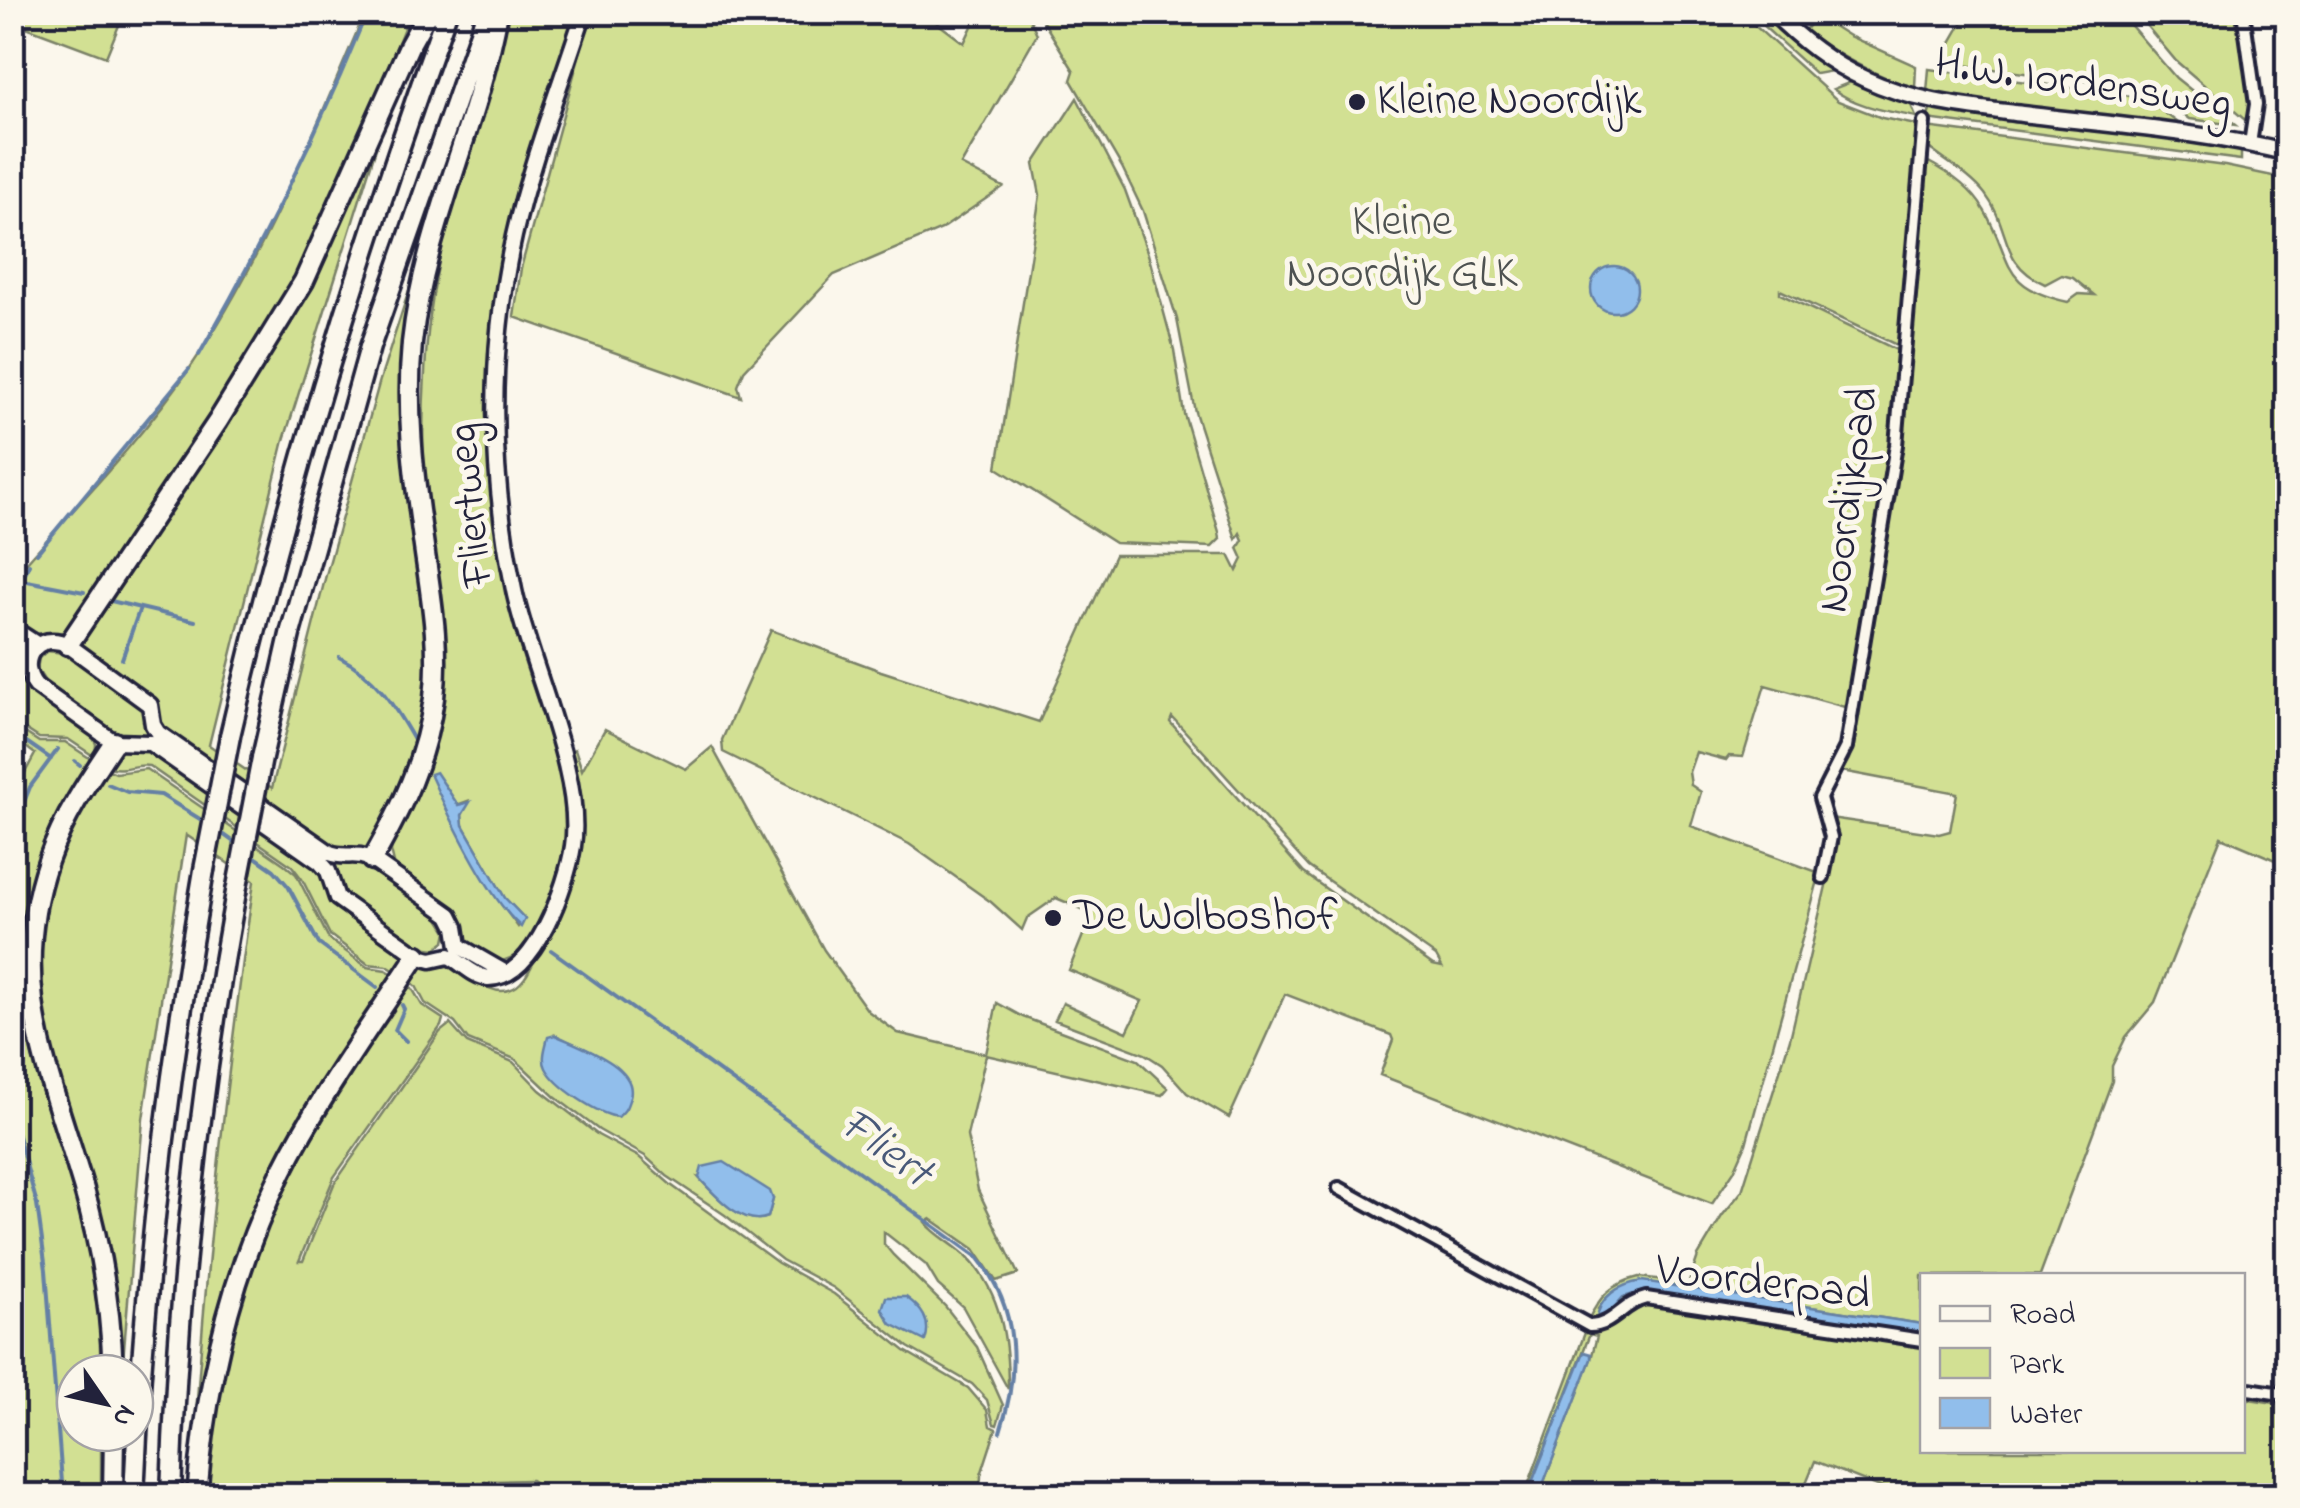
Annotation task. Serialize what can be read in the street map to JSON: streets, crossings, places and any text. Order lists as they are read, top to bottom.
{
  "streets": {
    "main road": ["H.W. Iordensweg", "Fliertweg"],
    "street": ["Noordijkpad", "Voorderpad"]
  },
  "water": ["Fliert"],
  "parks": ["Kleine Noordijk GLK"],
  "places": ["Kleine Noordijk", "De Wolboshof"],
  "legend": ["Road", "Park", "Water"],
  "north": "bottom right"
}
